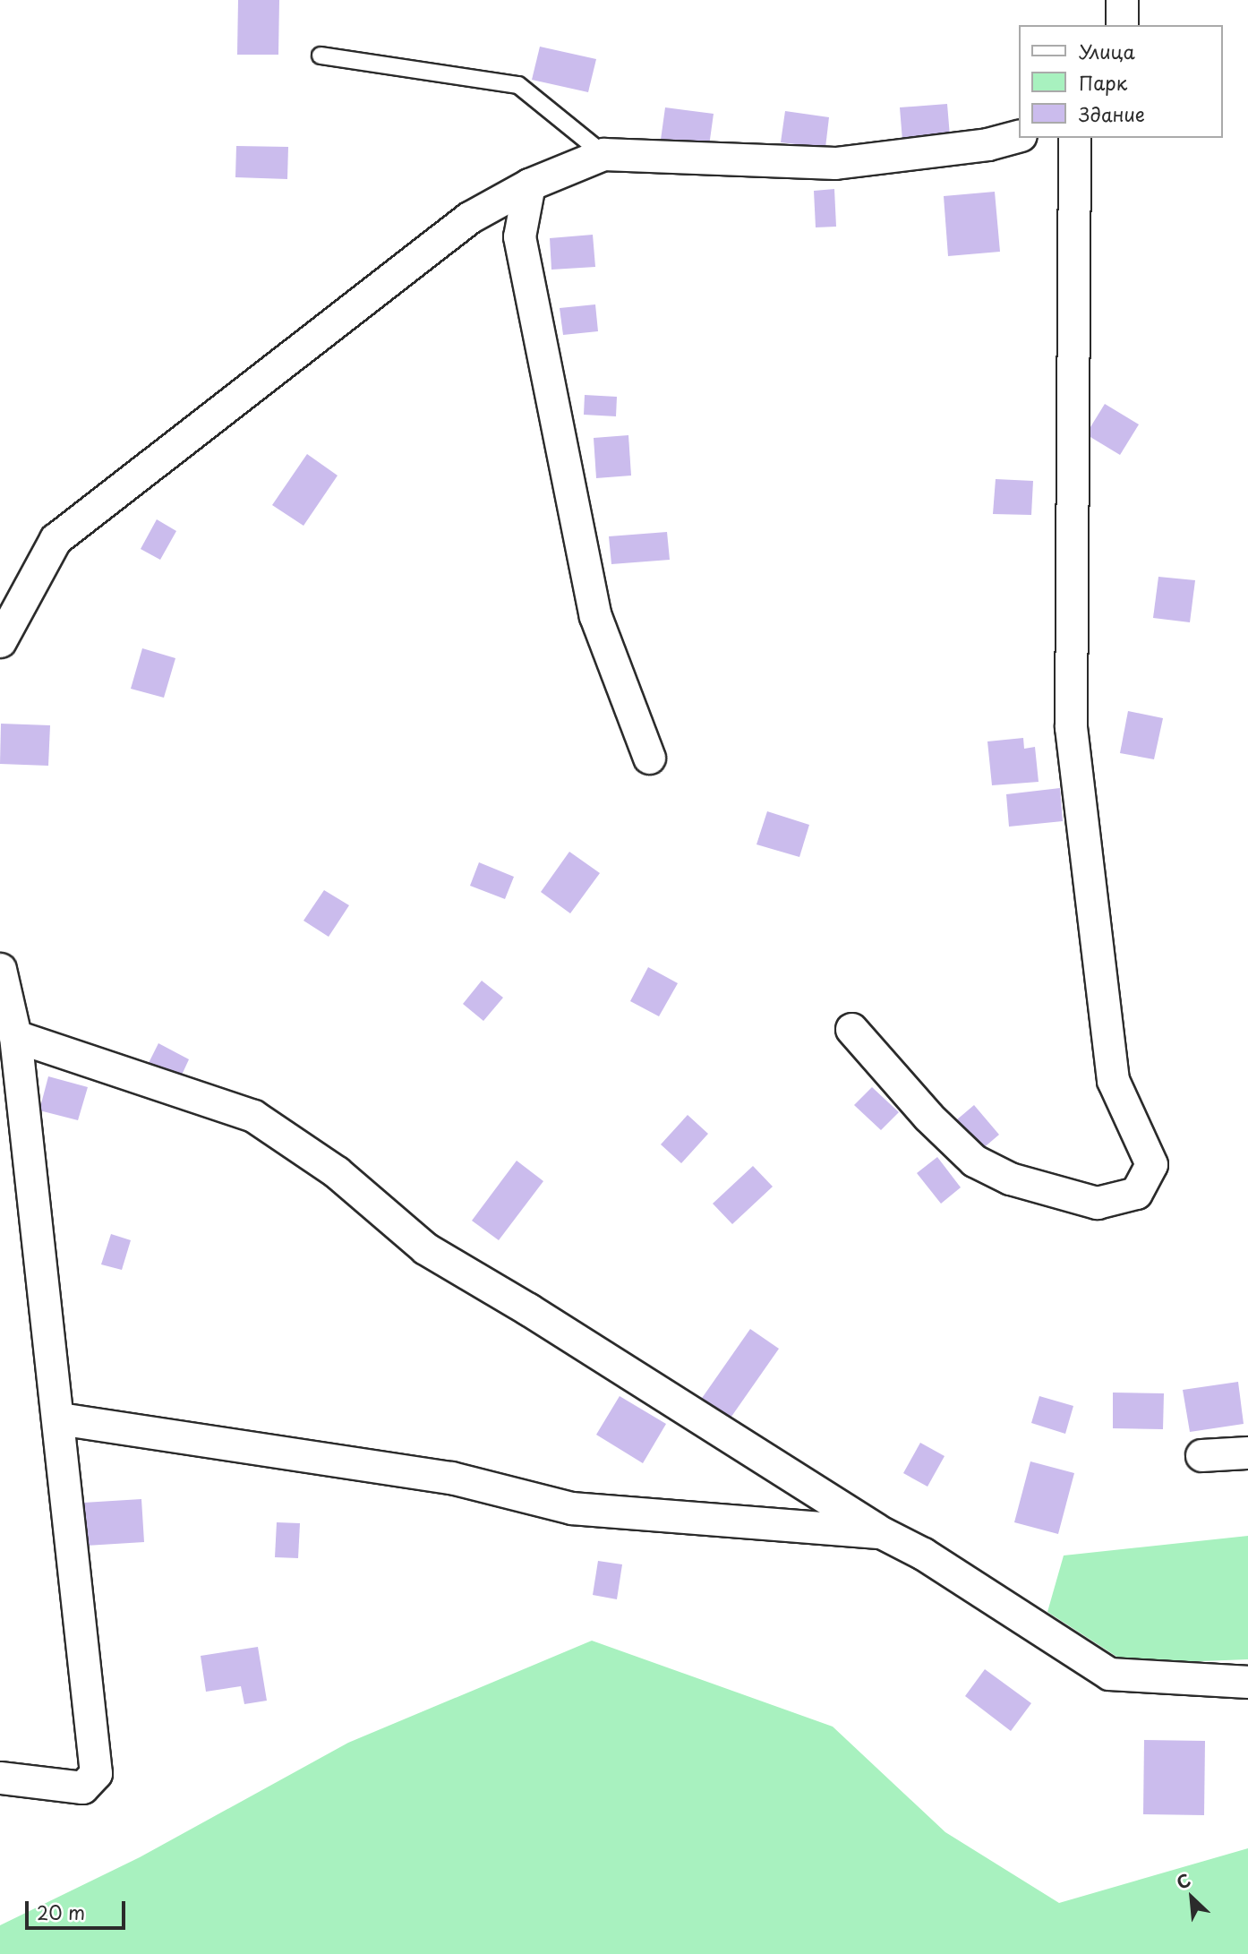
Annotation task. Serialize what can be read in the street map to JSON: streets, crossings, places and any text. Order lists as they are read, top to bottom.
{
  "legend": ["Улица", "Парк", "Здание"],
  "scale_bar": "20 m",
  "north": "top left"
}
